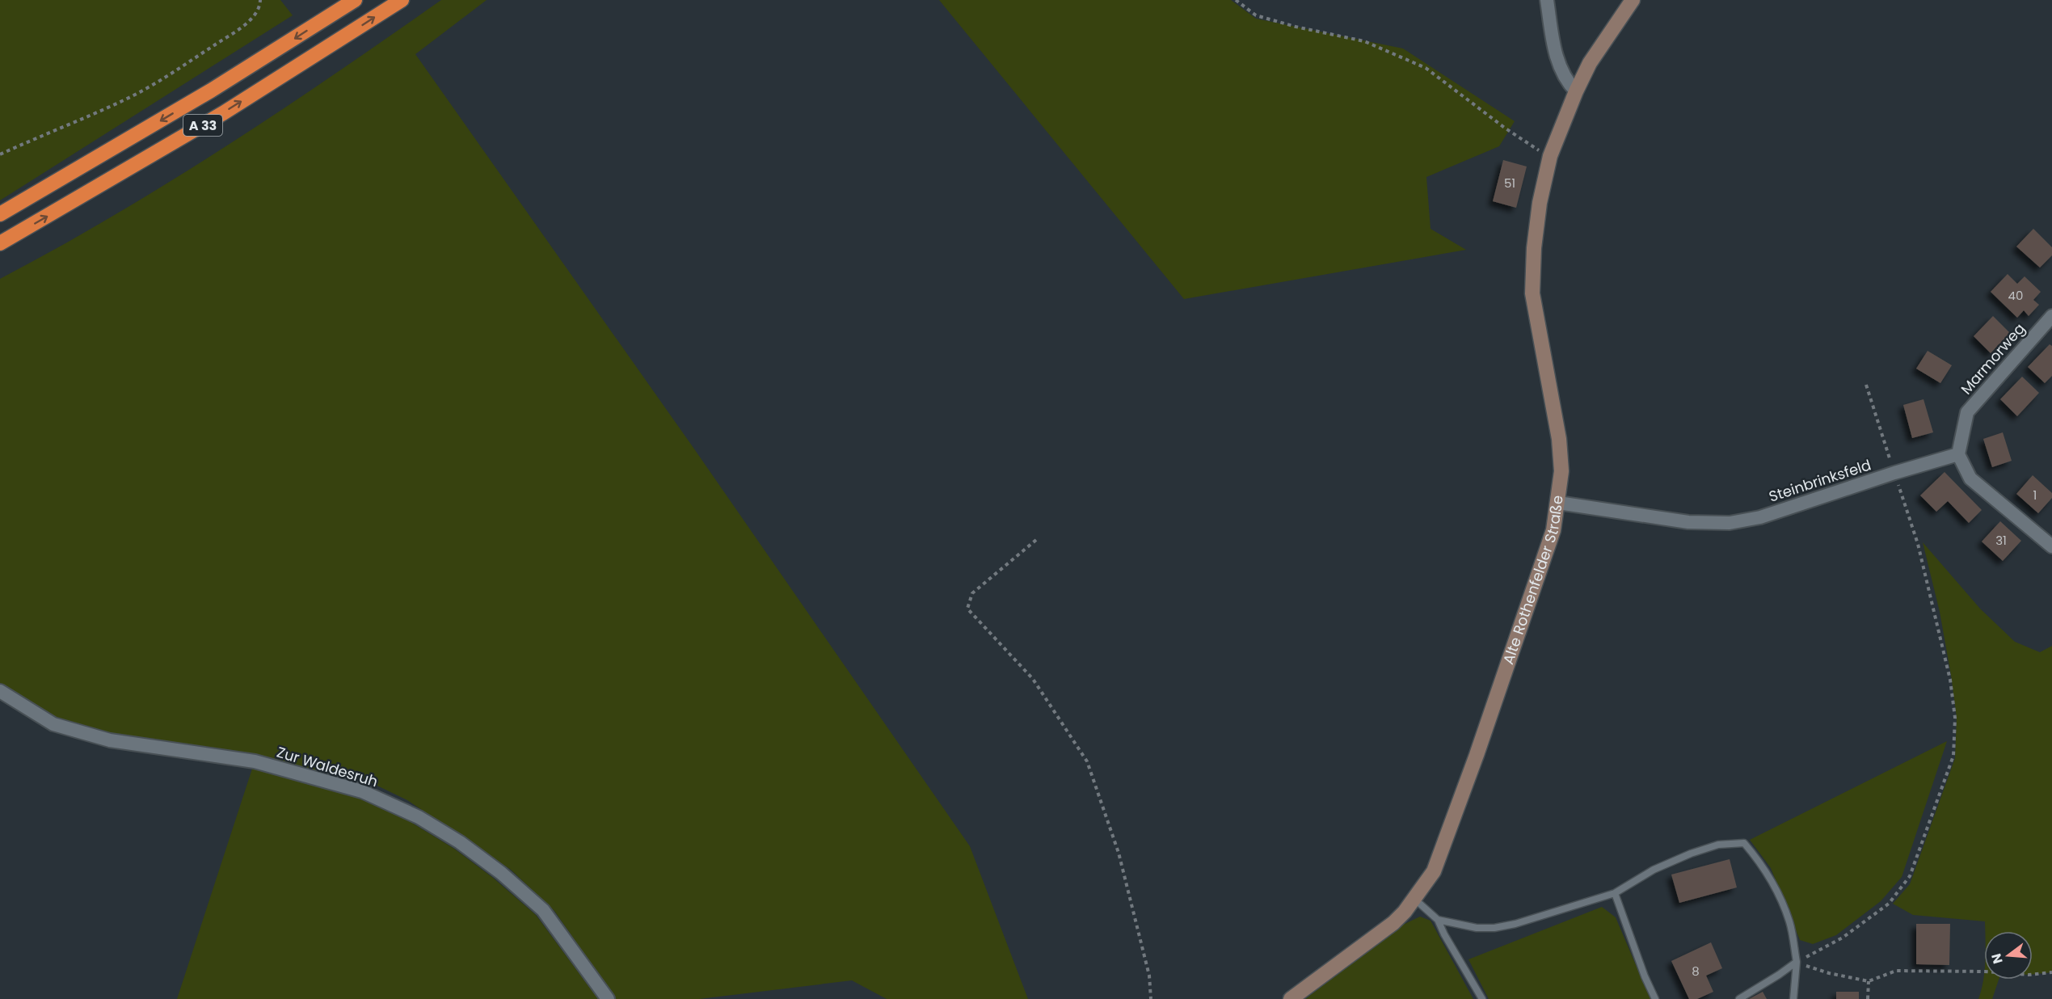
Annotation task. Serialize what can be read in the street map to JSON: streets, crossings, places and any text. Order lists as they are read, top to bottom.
{
  "streets": {
    "highway": ["A 33"],
    "street": [
      "Marmorweg",
      "Steinbrinksfeld",
      "Alte Rothenfelder Straße",
      "Zur Waldesruh"
    ]
  },
  "crossings": [
    ["Marmorweg", "Steinbrinksfeld"],
    ["Steinbrinksfeld", "Alte Rothenfelder Straße"]
  ],
  "house_numbers": [
    "51",
    "40",
    "1",
    "31",
    "8"
  ],
  "north": "left"
}
